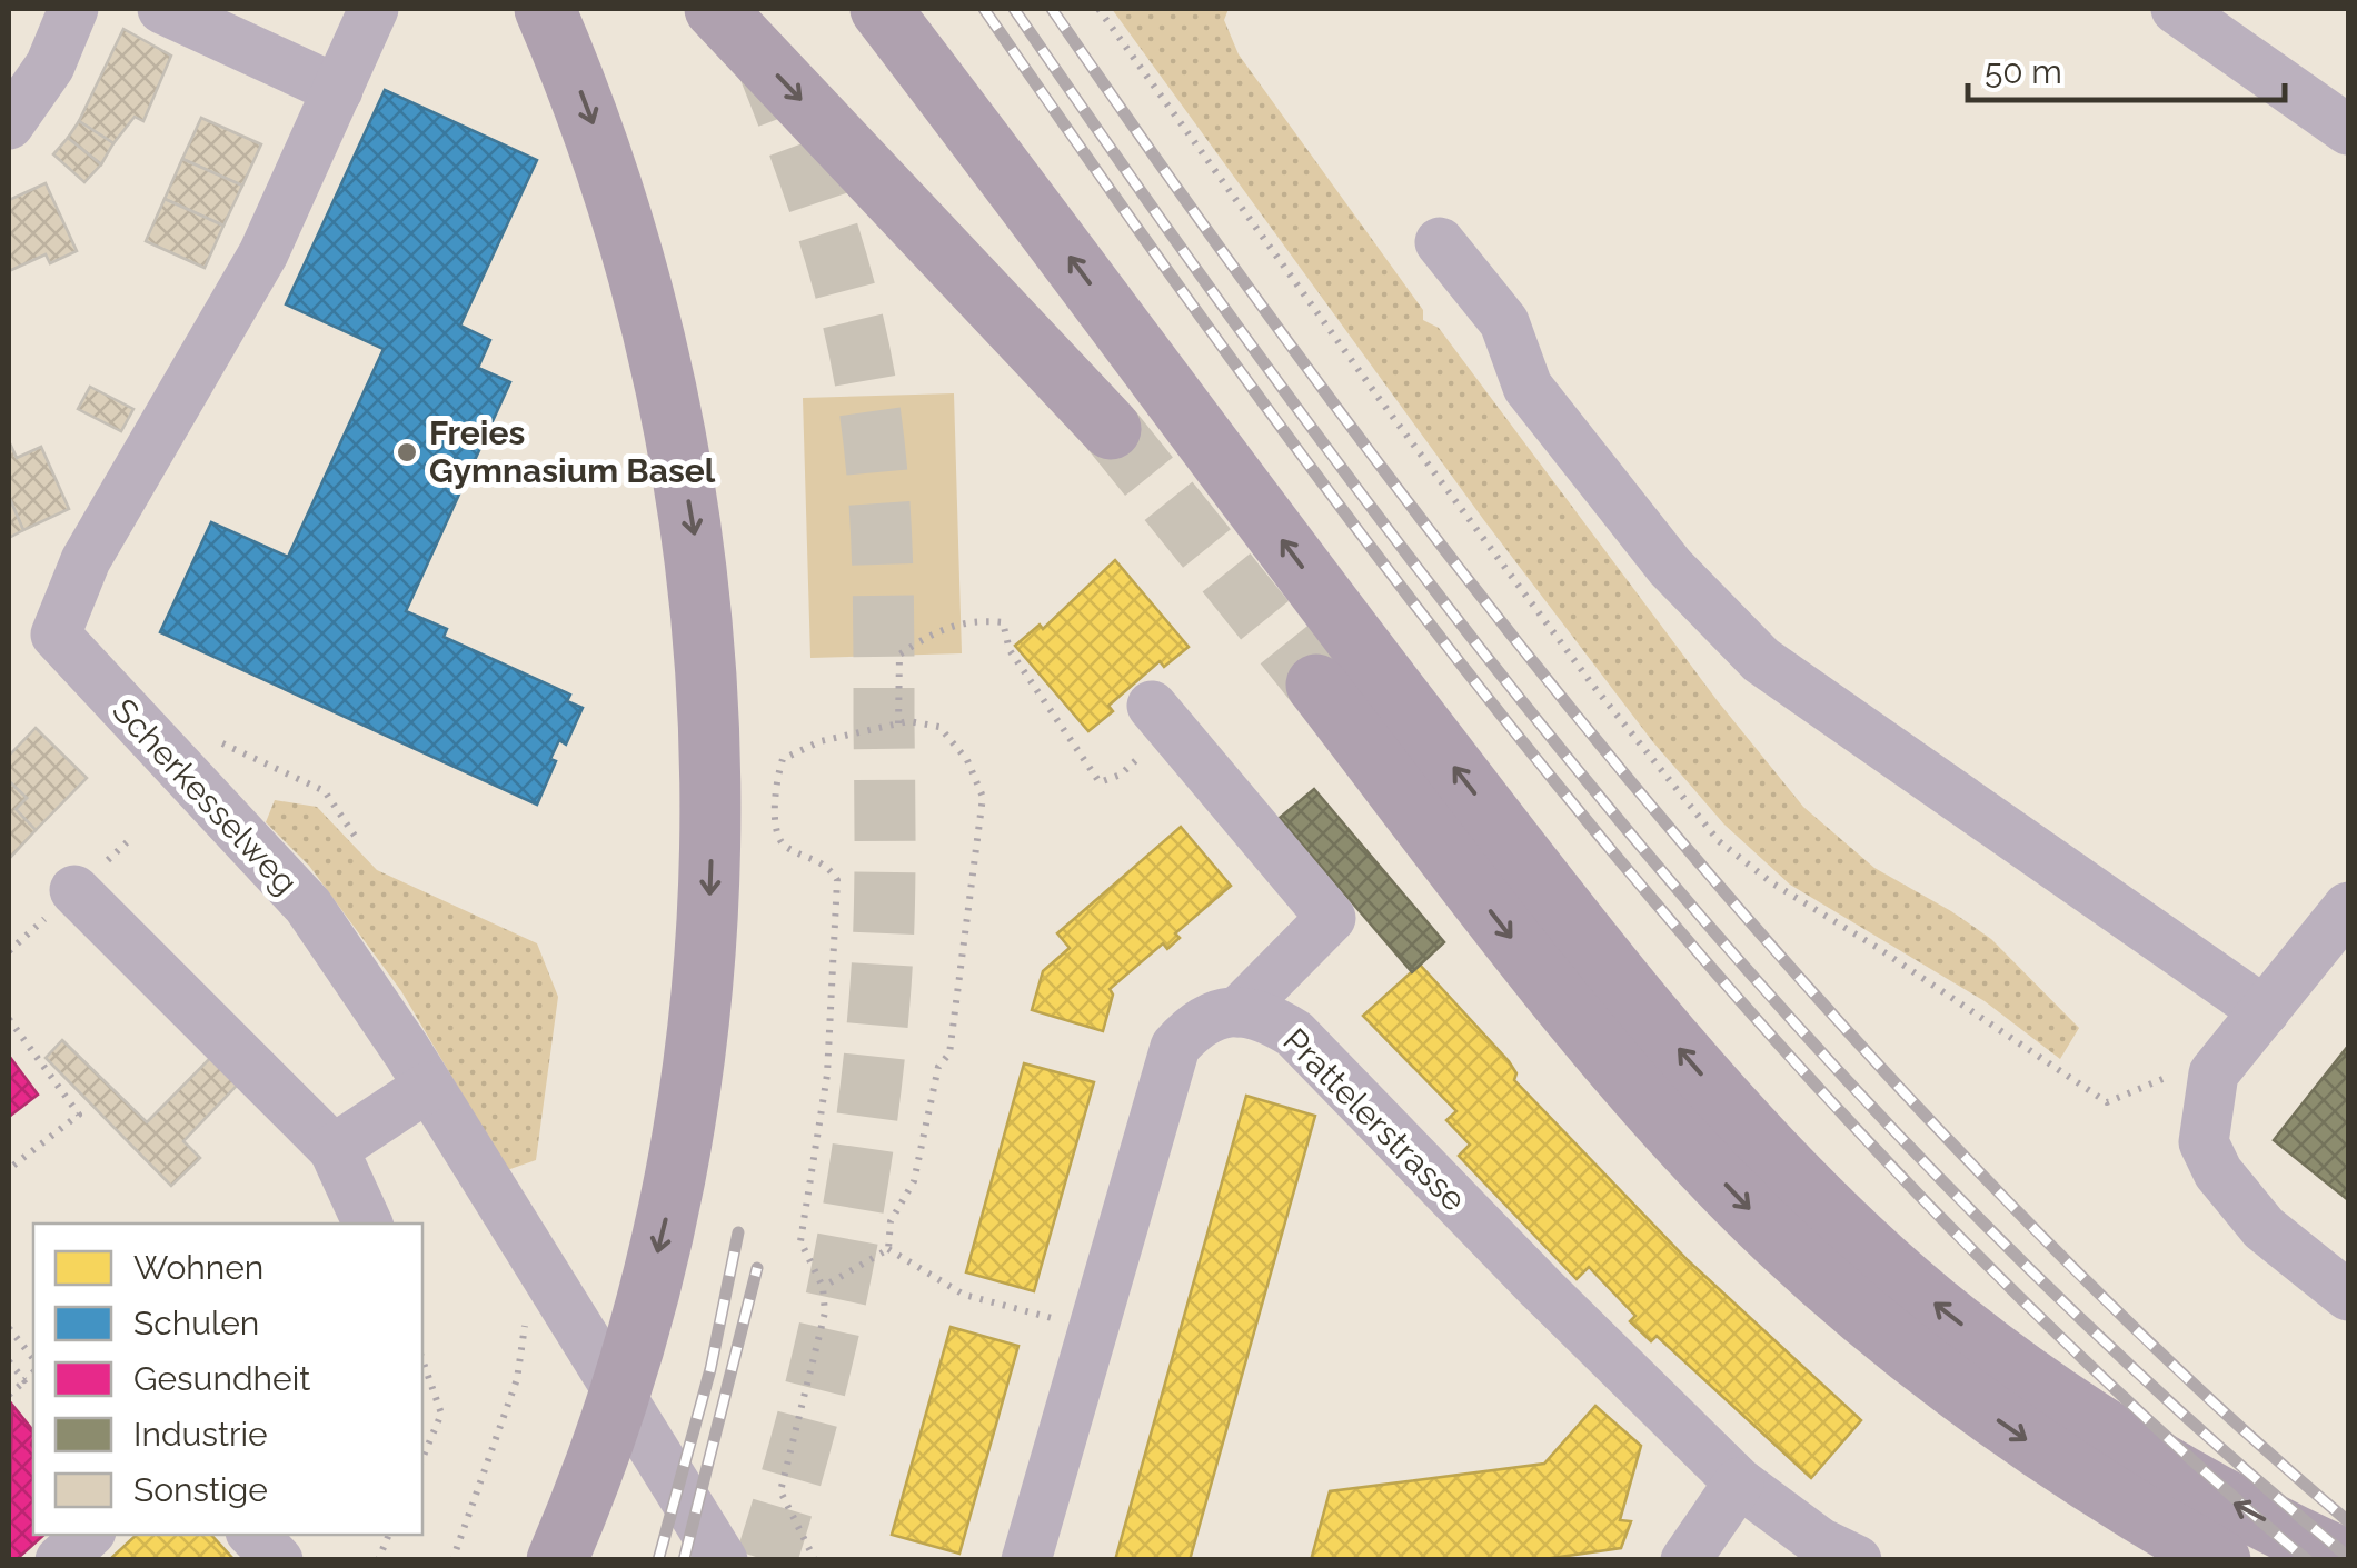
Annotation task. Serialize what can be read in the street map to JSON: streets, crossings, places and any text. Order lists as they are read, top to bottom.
{
  "streets": {
    "street": ["Scherkesselweg", "Prattelerstrasse"]
  },
  "places": ["Freies Gymnasium Basel"],
  "legend": [
    "Wohnen",
    "Schulen",
    "Gesundheit",
    "Industrie",
    "Sonstige"
  ],
  "scale_bar": "50 m"
}
